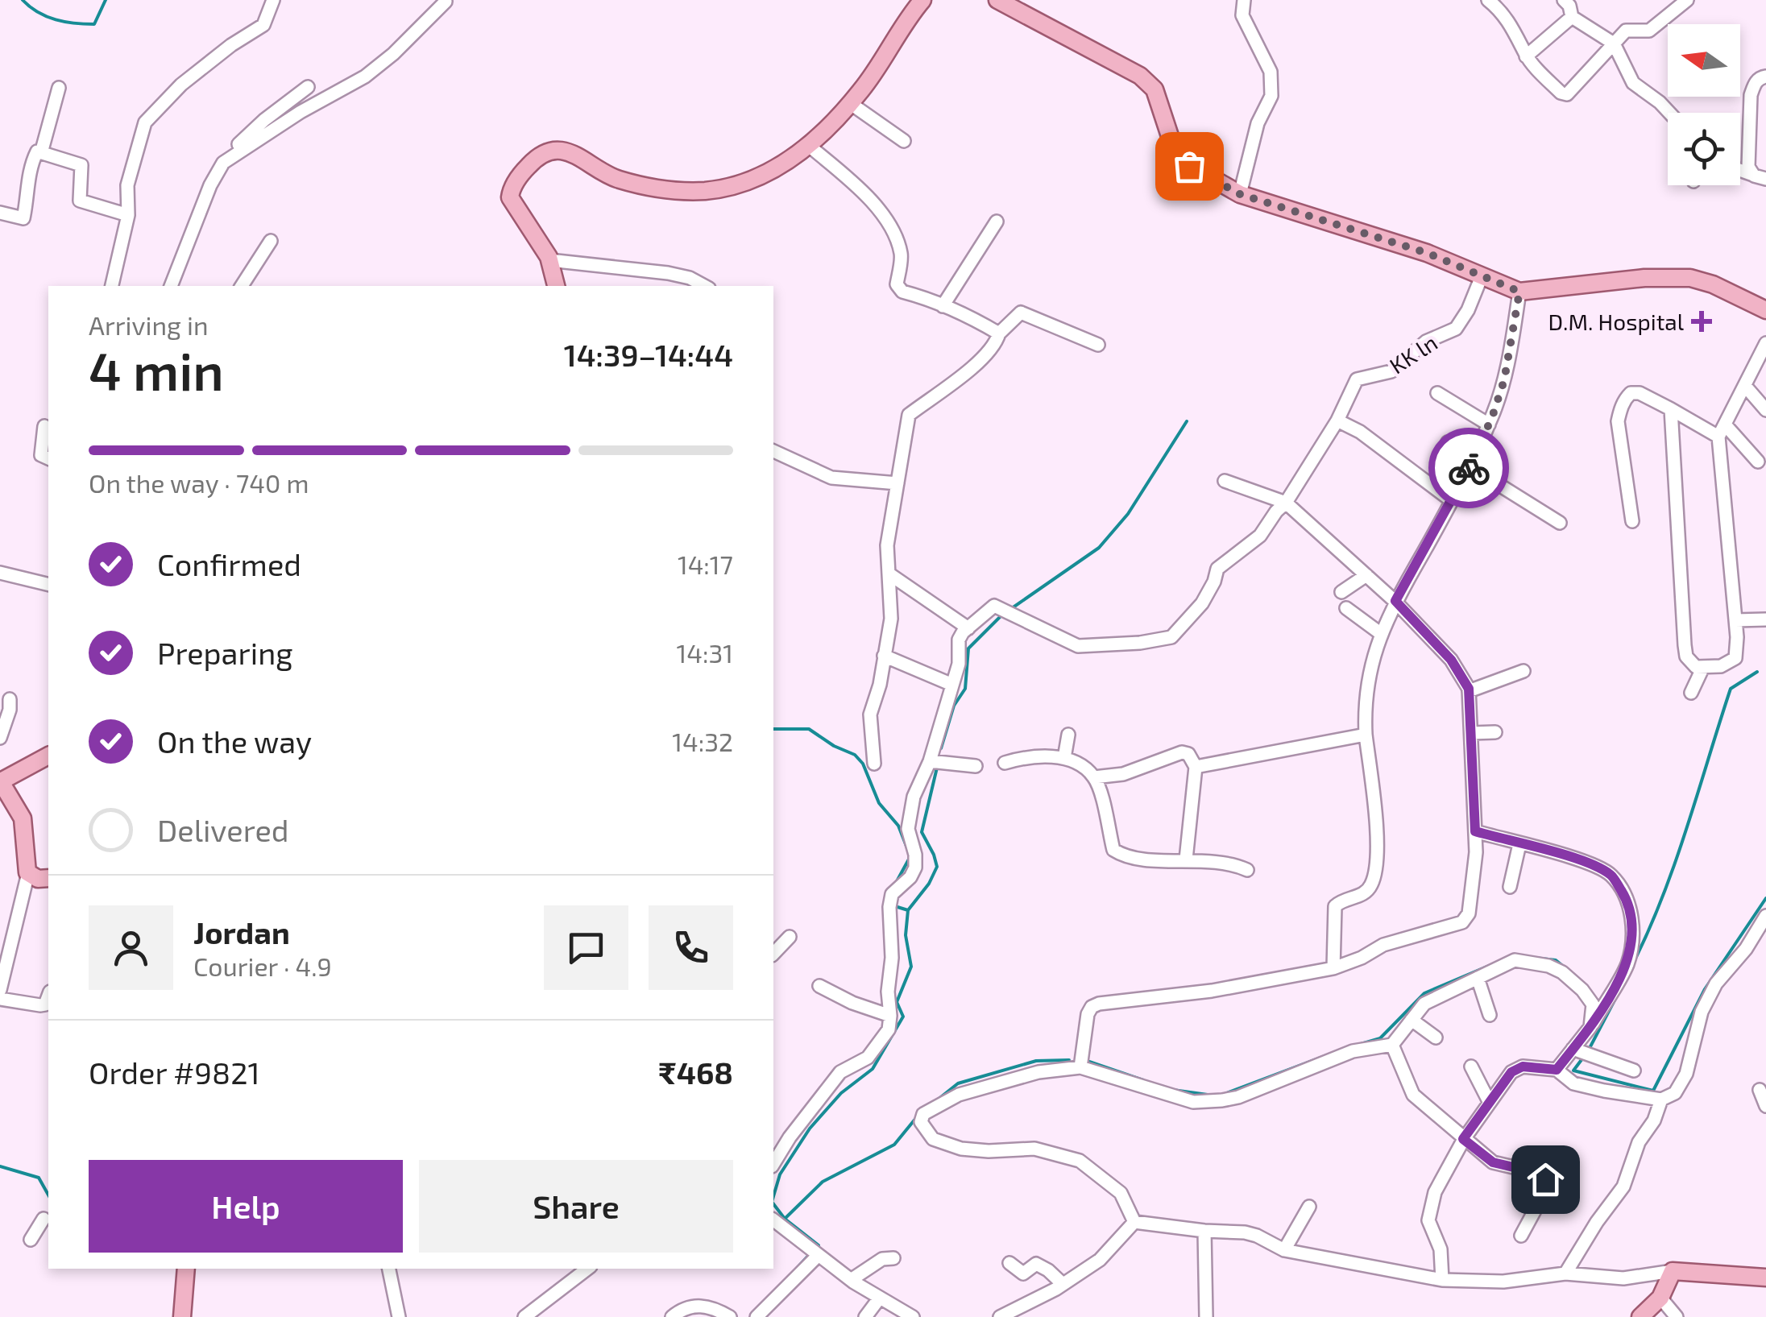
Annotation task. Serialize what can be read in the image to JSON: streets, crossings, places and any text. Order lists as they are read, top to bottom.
{
  "streets": {
    "street": ["KK ln"]
  },
  "places": {
    "health": ["D.M. Hospital"]
  },
  "north": "left",
  "page": {
    "heading": ["4 min", "Arriving in", "14:39–14:44"],
    "panel": [
      "Jordan",
      "Courier · 4.9",
      "Order #9821",
      "₹468"
    ],
    "bar": "On the way · 740 m",
    "list": [
      ["Confirmed", "14:17"],
      ["Preparing", "14:31"],
      ["On the way", "14:32"],
      "Delivered"
    ],
    "buttons": ["Help", "Share"]
  }
}
